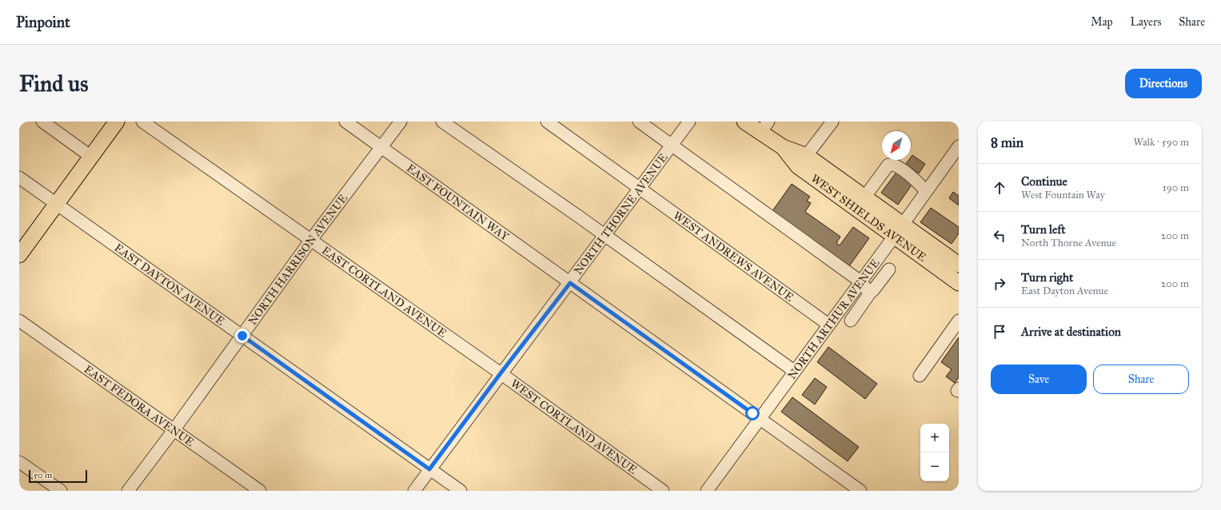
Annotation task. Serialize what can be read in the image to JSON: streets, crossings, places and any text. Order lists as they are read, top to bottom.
{
  "streets": {
    "main road": ["WEST SHIELDS AVENUE"],
    "street": [
      "EAST FOUNTAIN WAY",
      "NORTH THORNE AVENUE",
      "WEST ANDREWS AVENUE",
      "NORTH HARRISON AVENUE",
      "EAST DAYTON AVENUE",
      "EAST CORTLAND AVENUE",
      "NORTH ARTHUR AVENUE",
      "EAST FEDORA AVENUE",
      "WEST CORTLAND AVENUE"
    ]
  },
  "crossings": [
    ["EAST FOUNTAIN WAY", "NORTH THORNE AVENUE"],
    ["EAST FOUNTAIN WAY", "NORTH HARRISON AVENUE"],
    ["EAST FOUNTAIN WAY", "NORTH ARTHUR AVENUE"],
    ["NORTH THORNE AVENUE", "WEST ANDREWS AVENUE"],
    ["NORTH THORNE AVENUE", "EAST DAYTON AVENUE"],
    ["NORTH THORNE AVENUE", "EAST CORTLAND AVENUE"],
    ["NORTH THORNE AVENUE", "WEST CORTLAND AVENUE"],
    ["WEST SHIELDS AVENUE", "NORTH ARTHUR AVENUE"],
    ["WEST ANDREWS AVENUE", "NORTH ARTHUR AVENUE"],
    ["NORTH HARRISON AVENUE", "EAST DAYTON AVENUE"],
    ["NORTH HARRISON AVENUE", "EAST CORTLAND AVENUE"],
    ["NORTH HARRISON AVENUE", "EAST FEDORA AVENUE"],
    ["EAST CORTLAND AVENUE", "WEST CORTLAND AVENUE"]
  ],
  "scale_bar": "50 m",
  "north": "bottom left",
  "page": {
    "header": "Pinpoint",
    "nav": ["Map", "Layers", "Share"],
    "buttons": [
      "Directions",
      ["Save", "Share"]
    ],
    "title": "Find us",
    "heading": ["8 min", "Walk · 590 m"],
    "list": [
      ["Continue", "West Fountain Way", "190 m"],
      ["Turn left", "North Thorne Avenue", "200 m"],
      ["Turn right", "East Dayton Avenue", "200 m"],
      "Arrive at destination"
    ],
    "map_buttons": ["+", "−"],
    "scale": "50 m"
  }
}
